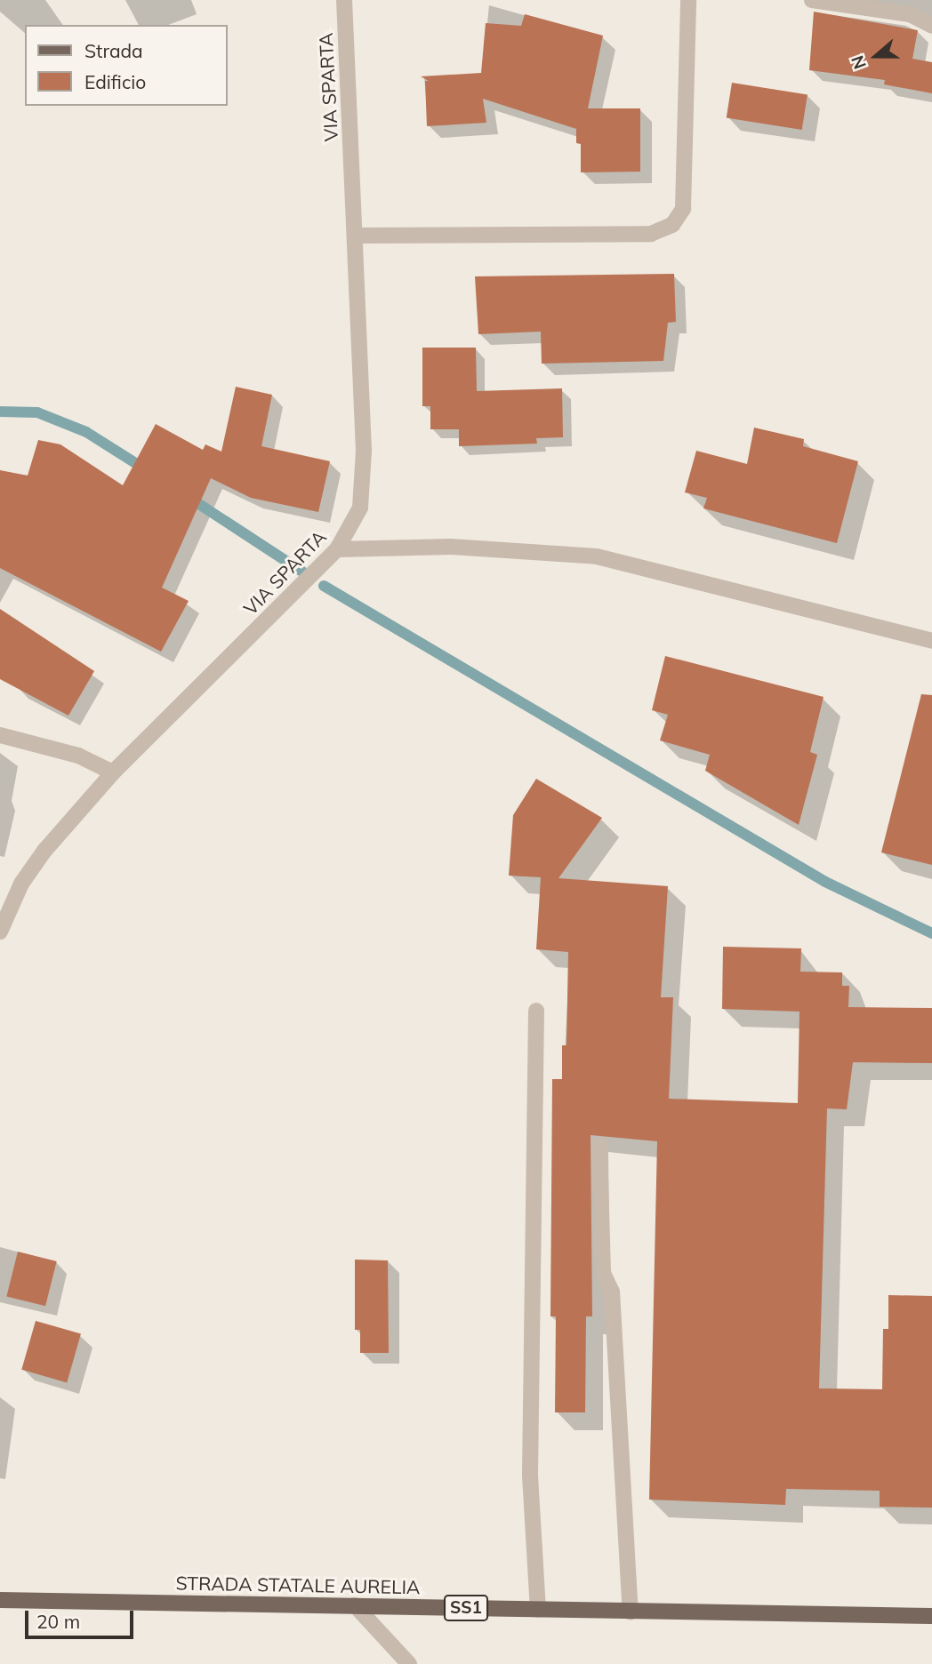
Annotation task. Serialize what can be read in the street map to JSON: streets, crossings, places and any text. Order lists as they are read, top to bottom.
{
  "streets": {
    "main road": ["STRADA STATALE AURELIA", "SS1"],
    "street": ["VIA SPARTA"]
  },
  "legend": ["Strada", "Edificio"],
  "scale_bar": "20 m",
  "north": "left"
}
